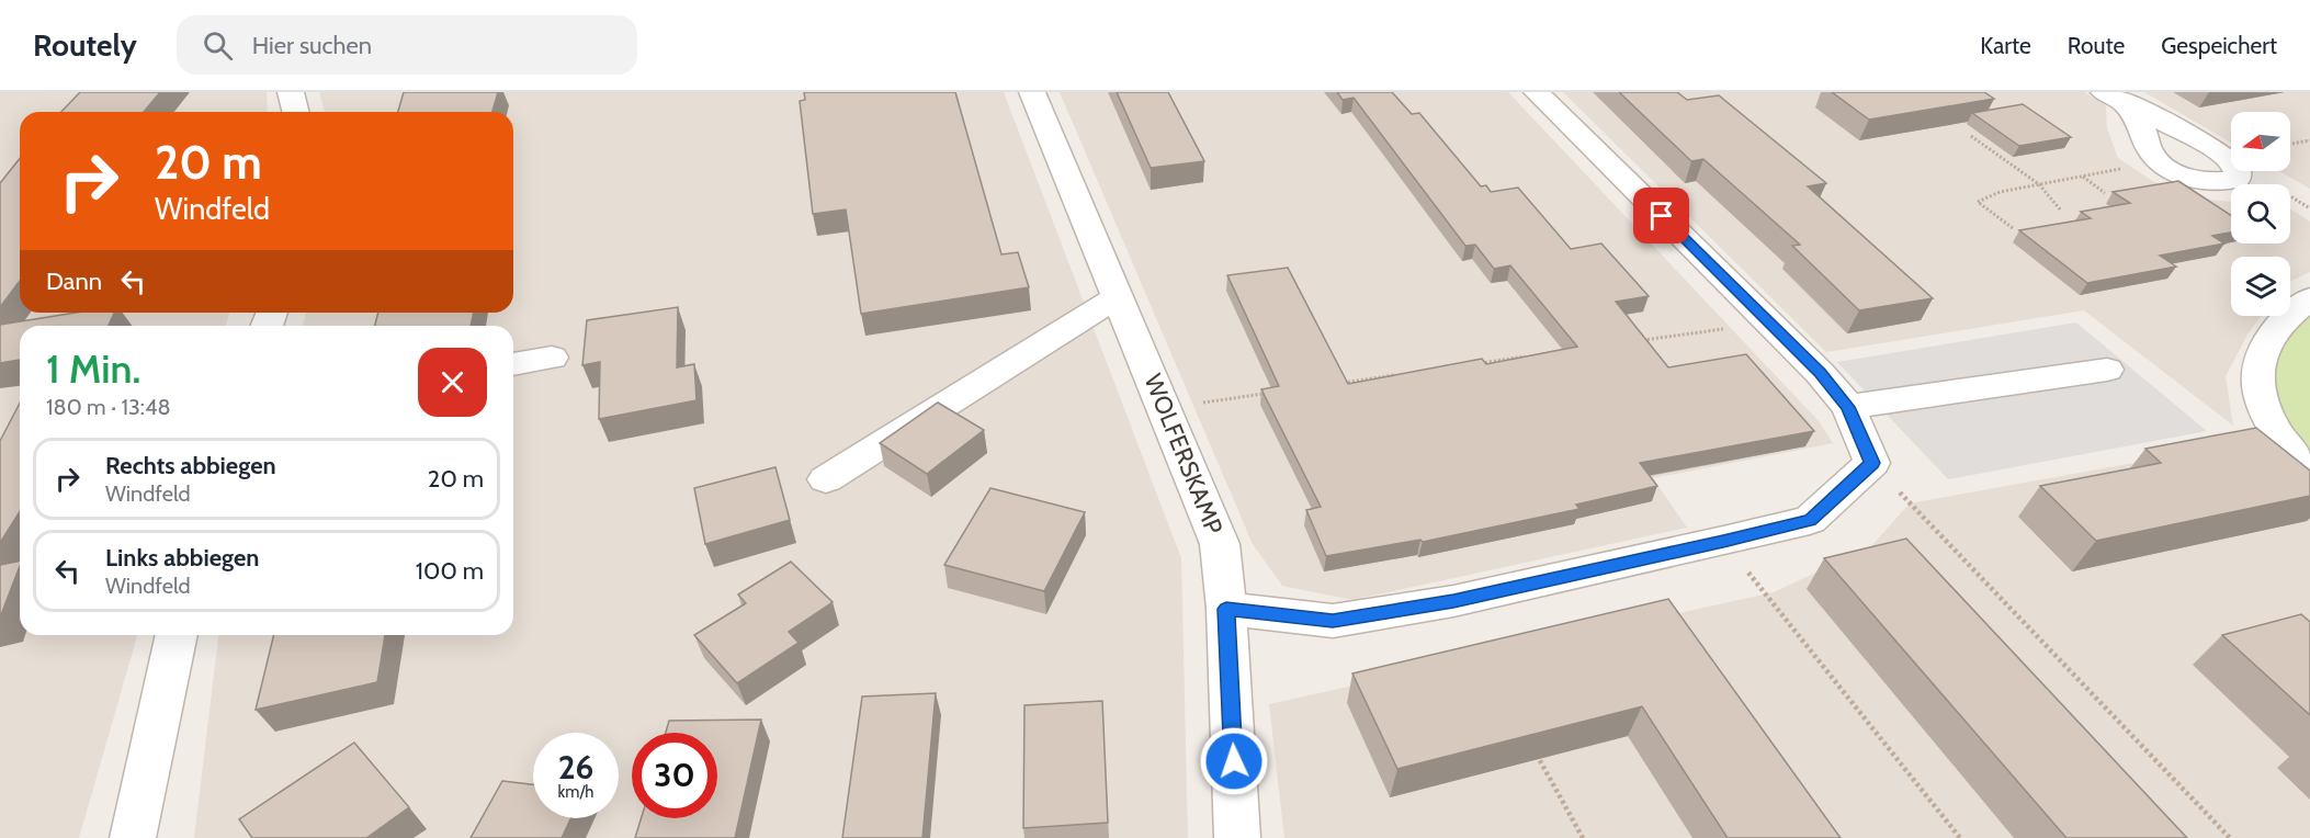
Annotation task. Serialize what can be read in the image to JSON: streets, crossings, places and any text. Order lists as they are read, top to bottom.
{
  "streets": {
    "street": ["WOLFERSKAMP"]
  },
  "north": "left",
  "page": {
    "header": "Routely",
    "search": "Hier suchen",
    "nav": ["Karte", "Route", "Gespeichert"],
    "turn": ["20 m", "Windfeld"],
    "then": "Dann",
    "heading": ["1 Min.", "180 m · 13:48"],
    "list": [
      {
        "name": "Rechts abbiegen",
        "note": "Windfeld",
        "value": "20 m"
      },
      {
        "name": "Links abbiegen",
        "note": "Windfeld",
        "value": "100 m"
      }
    ],
    "speed": "26 km/h",
    "limit": "30"
  }
}
